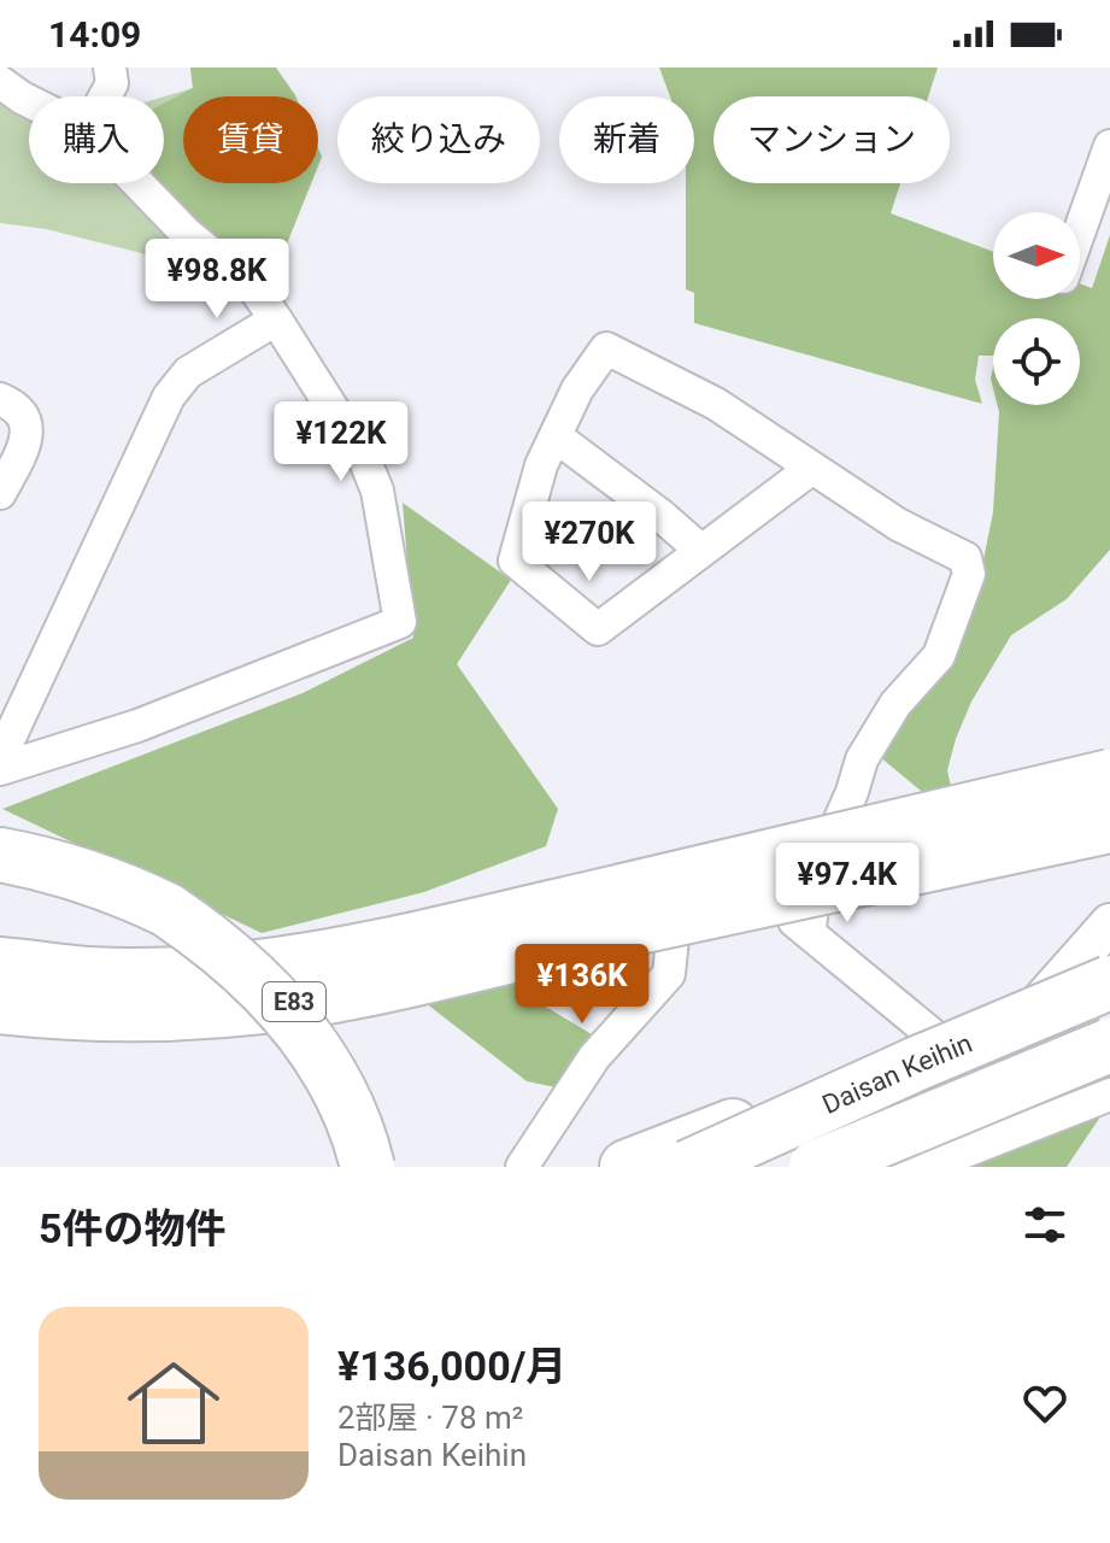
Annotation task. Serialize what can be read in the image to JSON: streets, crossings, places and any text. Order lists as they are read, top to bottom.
{
  "streets": {
    "highway": ["E83", "Daisan Keihin"]
  },
  "north": "right",
  "page": {
    "status": "14:09",
    "chip": [
      "購入",
      "賃貸",
      "絞り込み",
      "新着",
      "マンション"
    ],
    "price": [
      "¥98.8K",
      "¥122K",
      "¥270K",
      "¥97.4K",
      "¥136K"
    ],
    "heading": "5件の物件",
    "list": [
      {
        "name": "¥136,000/月",
        "note": "2部屋 · 78 m² · Daisan Keihin"
      }
    ]
  }
}
